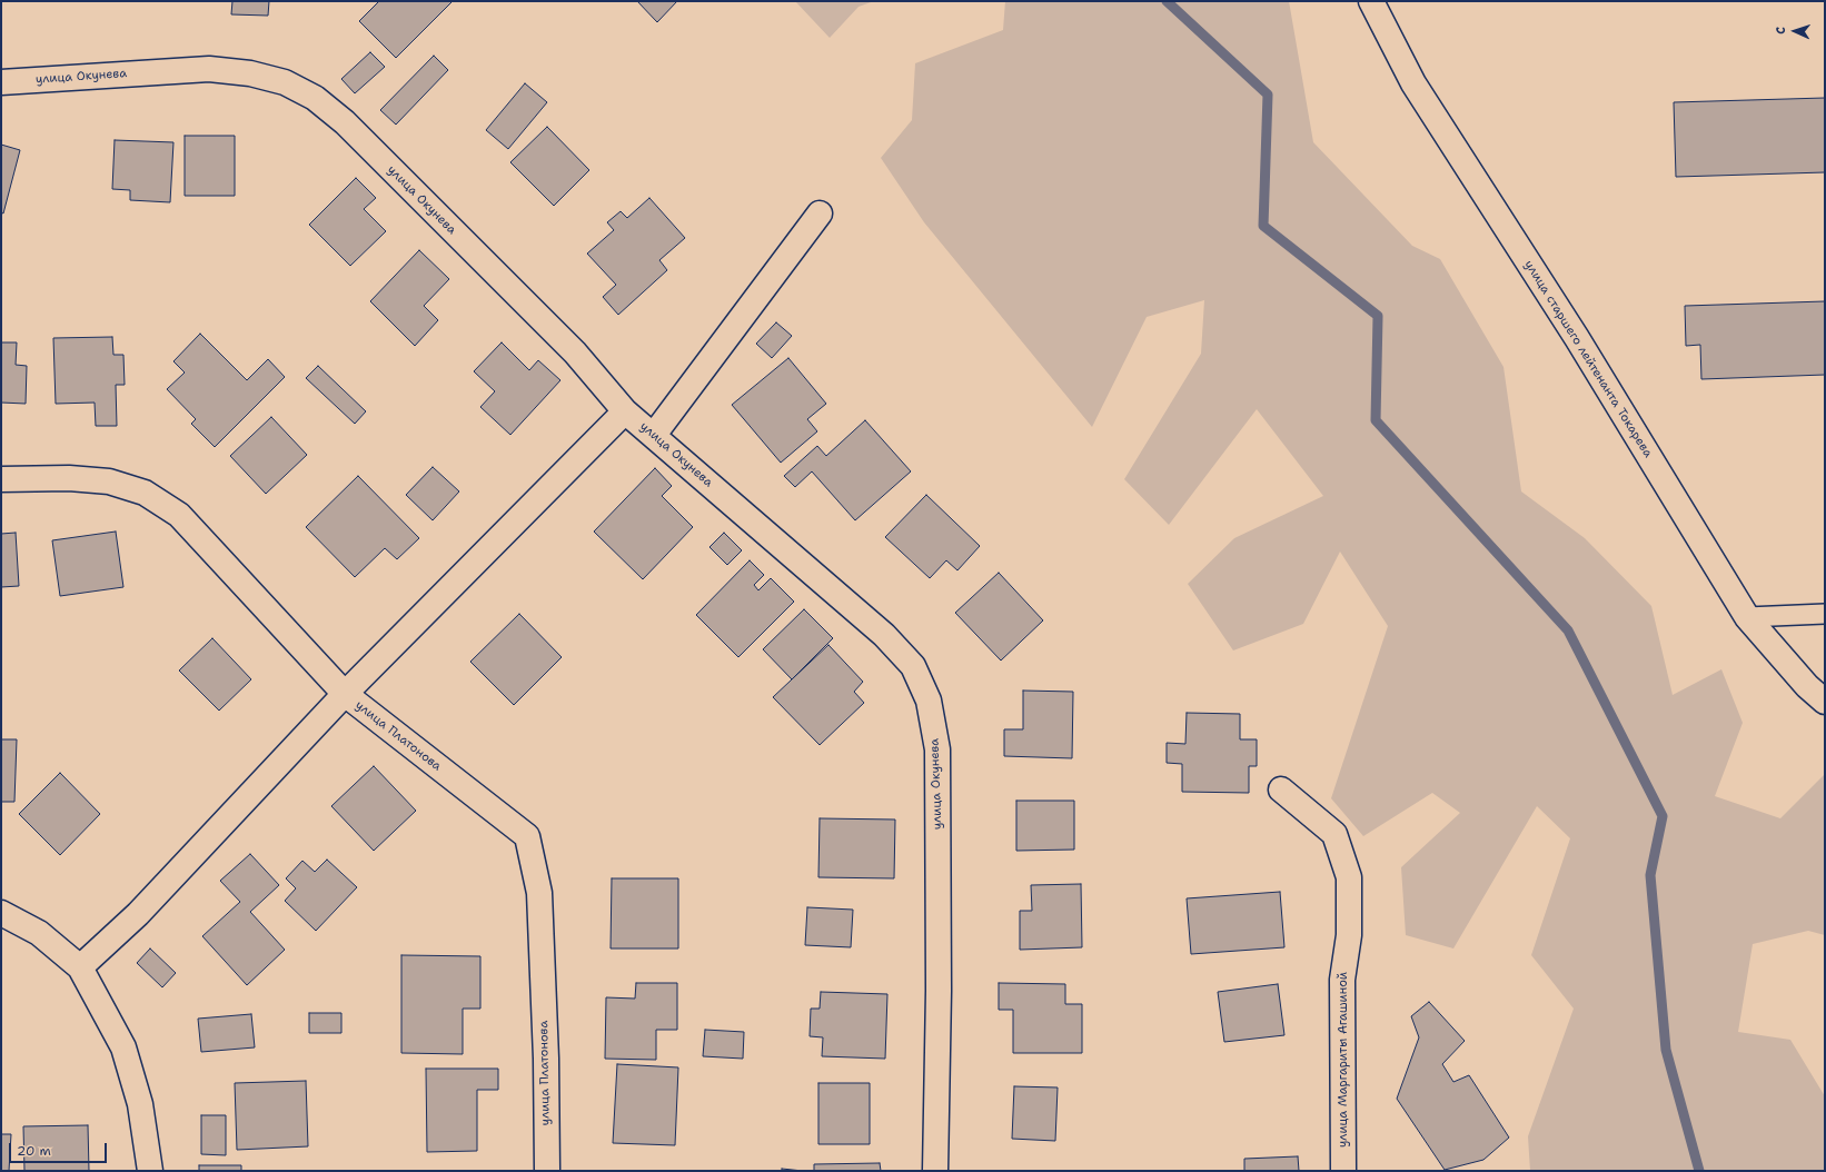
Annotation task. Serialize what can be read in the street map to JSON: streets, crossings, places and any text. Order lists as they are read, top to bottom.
{
  "streets": {
    "street": [
      "улица Окунева",
      "улица старшего лейтенанта Токарева",
      "улица Платонова",
      "улица Маргариты Агашиной"
    ]
  },
  "scale_bar": "20 m",
  "north": "left"
}
